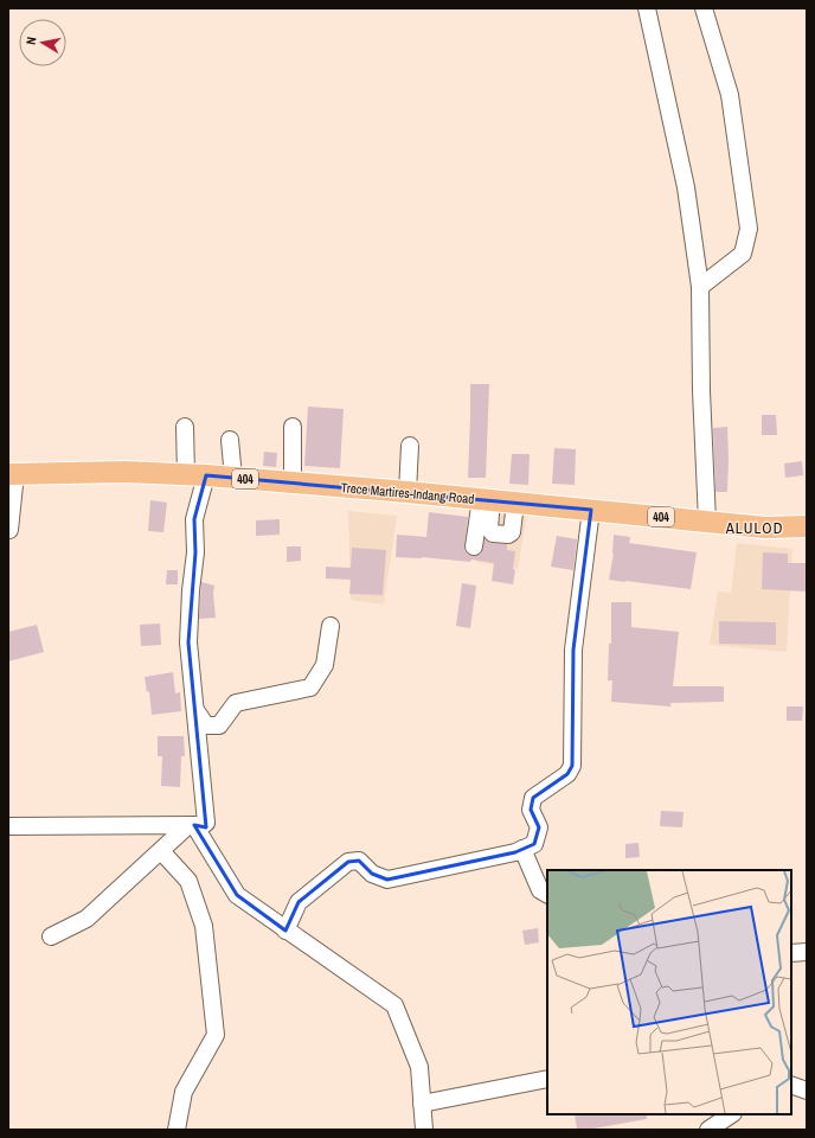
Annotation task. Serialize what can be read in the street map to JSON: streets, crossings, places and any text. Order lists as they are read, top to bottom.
{
  "streets": {
    "main road": ["404", "Trece Martires-Indang Road"]
  },
  "districts": ["ALULOD"],
  "north": "left"
}
